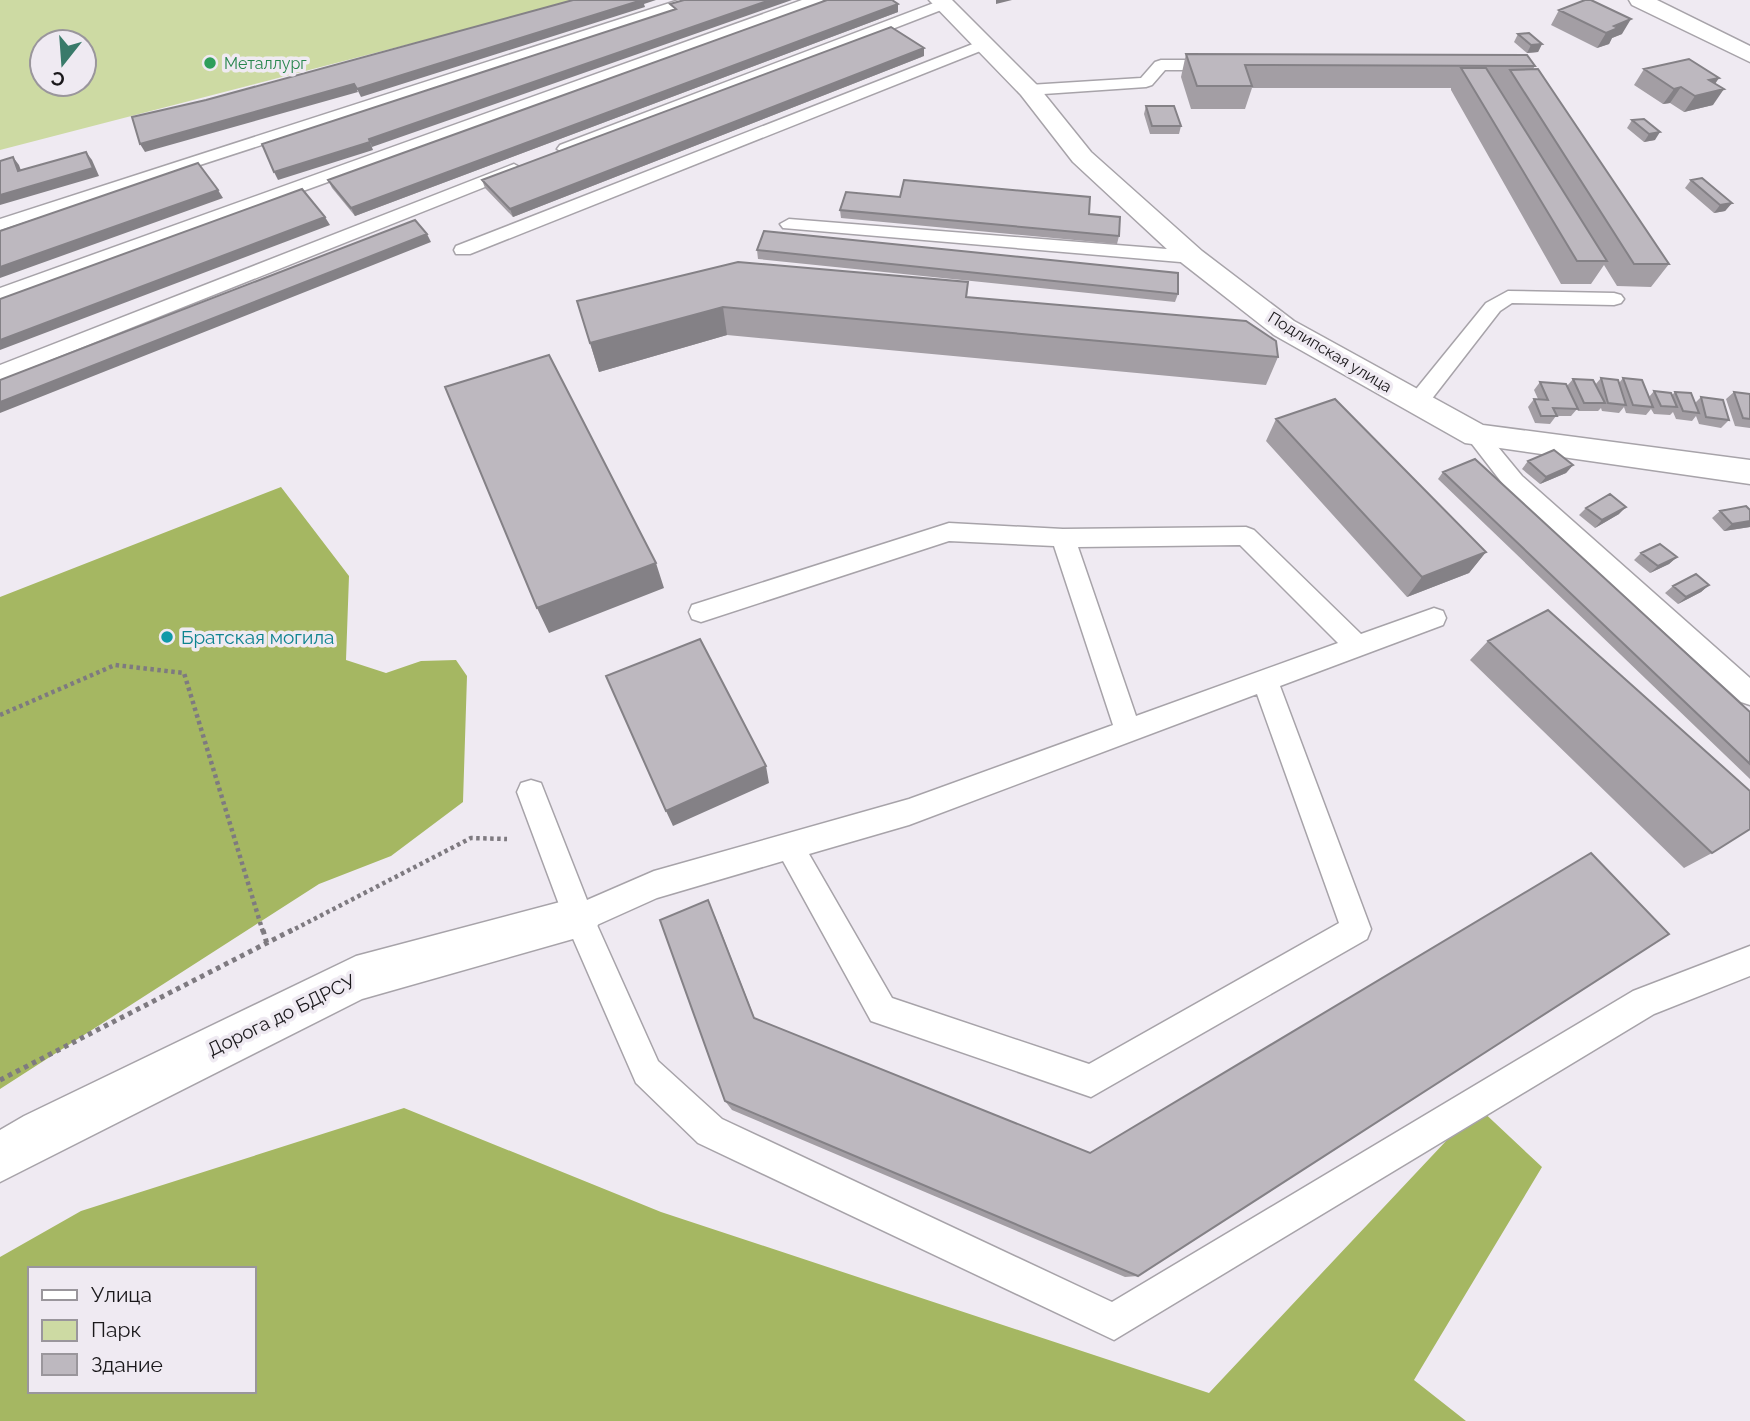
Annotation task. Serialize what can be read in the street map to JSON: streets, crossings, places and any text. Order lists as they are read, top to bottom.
{
  "streets": {
    "street": ["Подлипская улица", "Дорога до БДРСУ"]
  },
  "places": ["Металлург", "Братская могила"],
  "legend": ["Улица", "Парк", "Здание"],
  "north": "bottom"
}
